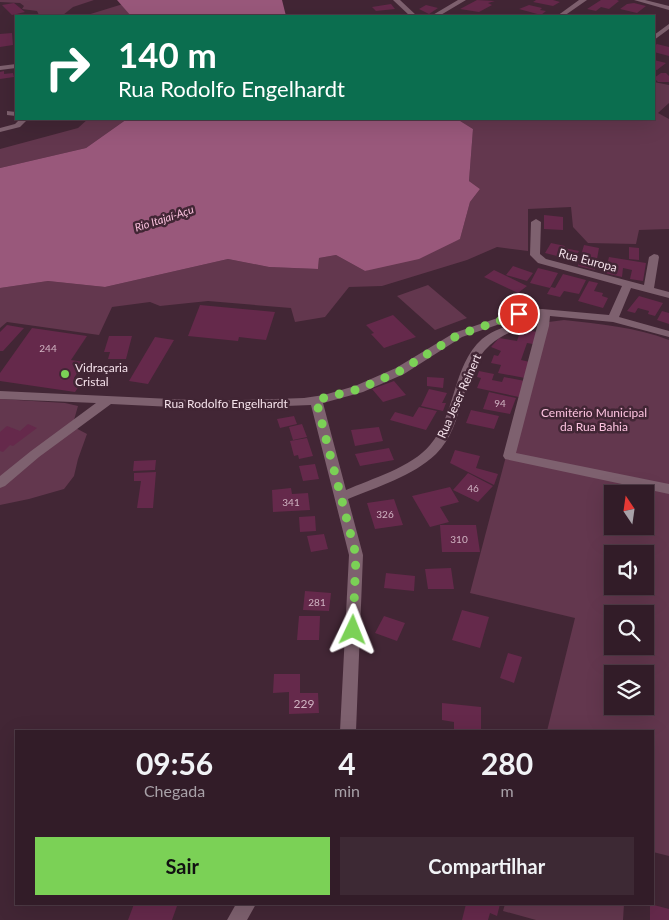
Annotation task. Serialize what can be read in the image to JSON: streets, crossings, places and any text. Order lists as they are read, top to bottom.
{
  "streets": {
    "street": ["Rua Europa", "Rua Jeser Reinert", "Rua Rodolfo Engelhardt"]
  },
  "crossings": [
    ["Rua Jeser Reinert", "Rua Rodolfo Engelhardt"]
  ],
  "water": ["Rio Itajaí-Açu"],
  "parks": ["Cemitério Municipal da Rua Bahia"],
  "places": ["Vidraçaria Cristal"],
  "house_numbers": [
    "244",
    "94",
    "46",
    "341",
    "326",
    "310",
    "281",
    "229"
  ],
  "north": "top",
  "page": {
    "turn": ["140 m", "Rua Rodolfo Engelhardt"],
    "eta": [
      "09:56",
      "Chegada",
      "4",
      "min",
      "280",
      "m"
    ],
    "buttons": ["Sair", "Compartilhar"]
  }
}
